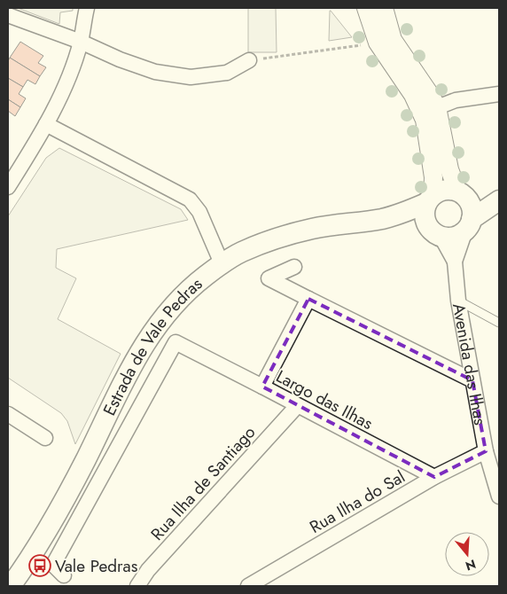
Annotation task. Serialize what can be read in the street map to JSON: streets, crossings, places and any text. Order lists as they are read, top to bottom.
{
  "streets": {
    "main road": ["Estrada de Vale Pedras"],
    "street": [
      "Avenida das Ilhas",
      "Largo das Ilhas",
      "Rua Ilha de Santiago",
      "Rua Ilha do Sal"
    ]
  },
  "crossings": [
    ["Estrada de Vale Pedras", "Avenida das Ilhas"],
    ["Avenida das Ilhas", "Rua Ilha do Sal"],
    ["Largo das Ilhas", "Rua Ilha de Santiago"],
    ["Largo das Ilhas", "Rua Ilha do Sal"]
  ],
  "places": {
    "bus stop": ["Vale Pedras"]
  },
  "north": "bottom"
}
